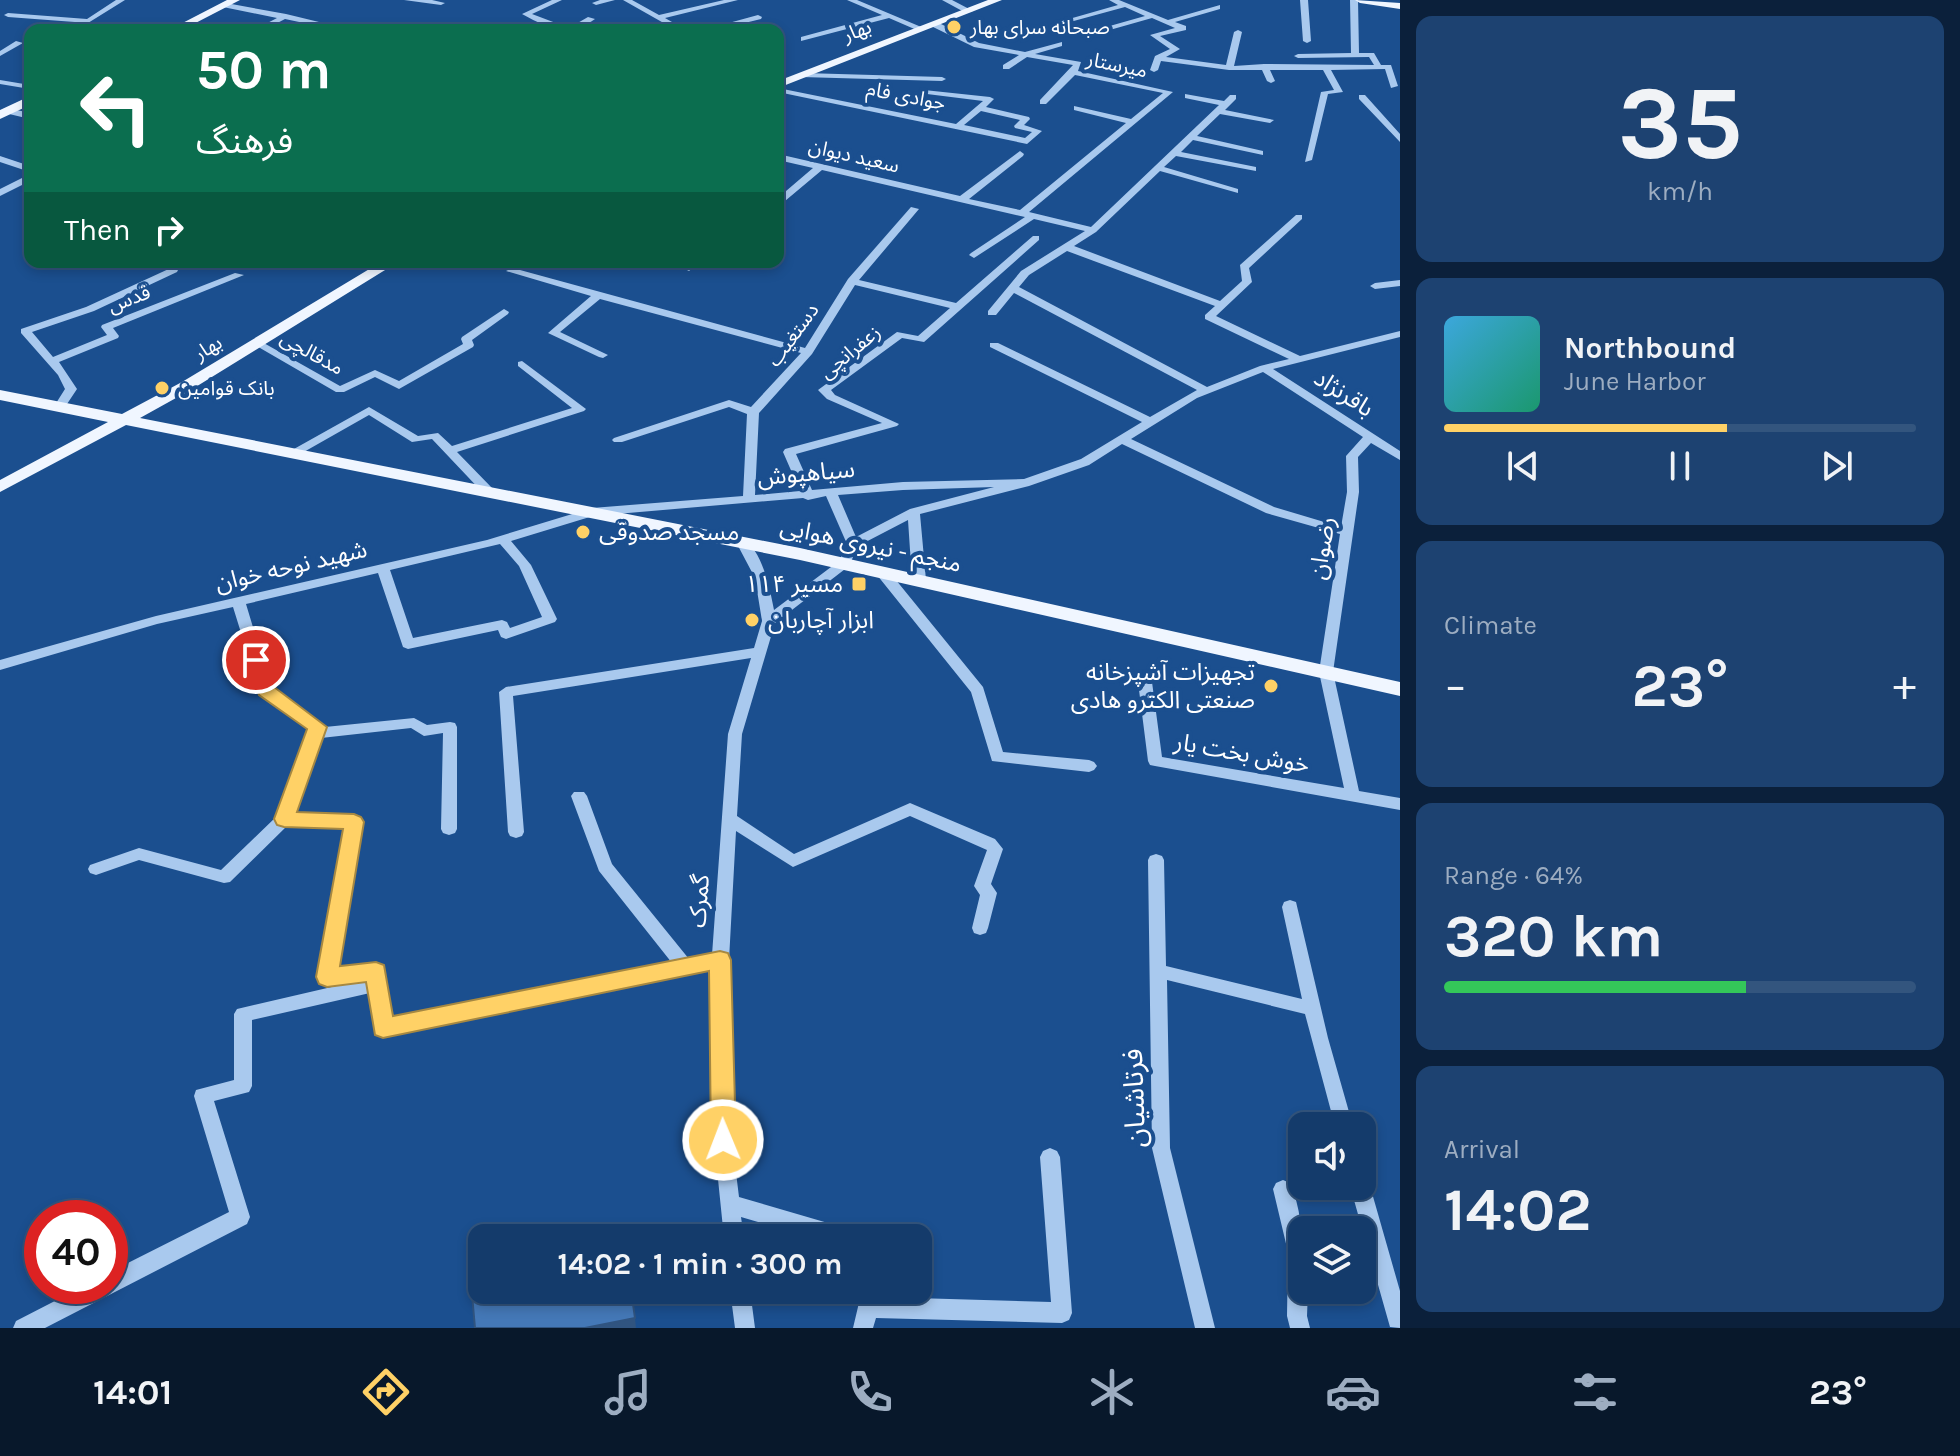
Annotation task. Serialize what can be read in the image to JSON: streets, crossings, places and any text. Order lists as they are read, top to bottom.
{
  "streets": {
    "main road": ["بهار", "منجم - نیروی هوایی"],
    "street": [
      "میرستار",
      "جوادی فام",
      "سعید دیوان",
      "قدس",
      "دستغیب",
      "زعفرانچی",
      "مدقالچی",
      "باقرنژاد",
      "سیاهپوش",
      "رضوان",
      "شهید نوحه خوان",
      "خوش بخت یار",
      "گمرک",
      "فرتاشیان"
    ]
  },
  "crossings": [
    ["بهار", "میرستار"],
    ["بهار", "مدقالچی"],
    ["بهار", "منجم - نیروی هوایی"],
    ["زعفرانچی", "سیاهپوش"],
    ["باقرنژاد", "رضوان"],
    ["سیاهپوش", "منجم - نیروی هوایی"],
    ["سیاهپوش", "شهید نوحه خوان"],
    ["منجم - نیروی هوایی", "رضوان"],
    ["منجم - نیروی هوایی", "شهید نوحه خوان"],
    ["منجم - نیروی هوایی", "گمرک"]
  ],
  "places": {
    "other": [
      "صبحانه سرای بهار",
      "بانک قوامین",
      "مسجد صدوقی",
      "ابزار آچاربان",
      "تجهیزات آشپزخانه صنعتی الکترو هادی"
    ],
    "transit": ["مسیر ۱۱۴"]
  },
  "page": {
    "tile": [
      ["35", "km/h"],
      "Climate",
      ["Range · 64%", "320 km"],
      ["Arrival", "14:02"]
    ],
    "turn": ["50 m", "فرهنگ"],
    "then": "Then",
    "song": ["Northbound", "June Harbor"],
    "heat": ["−", "23°", "+"],
    "limit": "40",
    "trip": "14:02 · 1 min · 300 m",
    "tabs": ["14:01", "23°"]
  }
}
